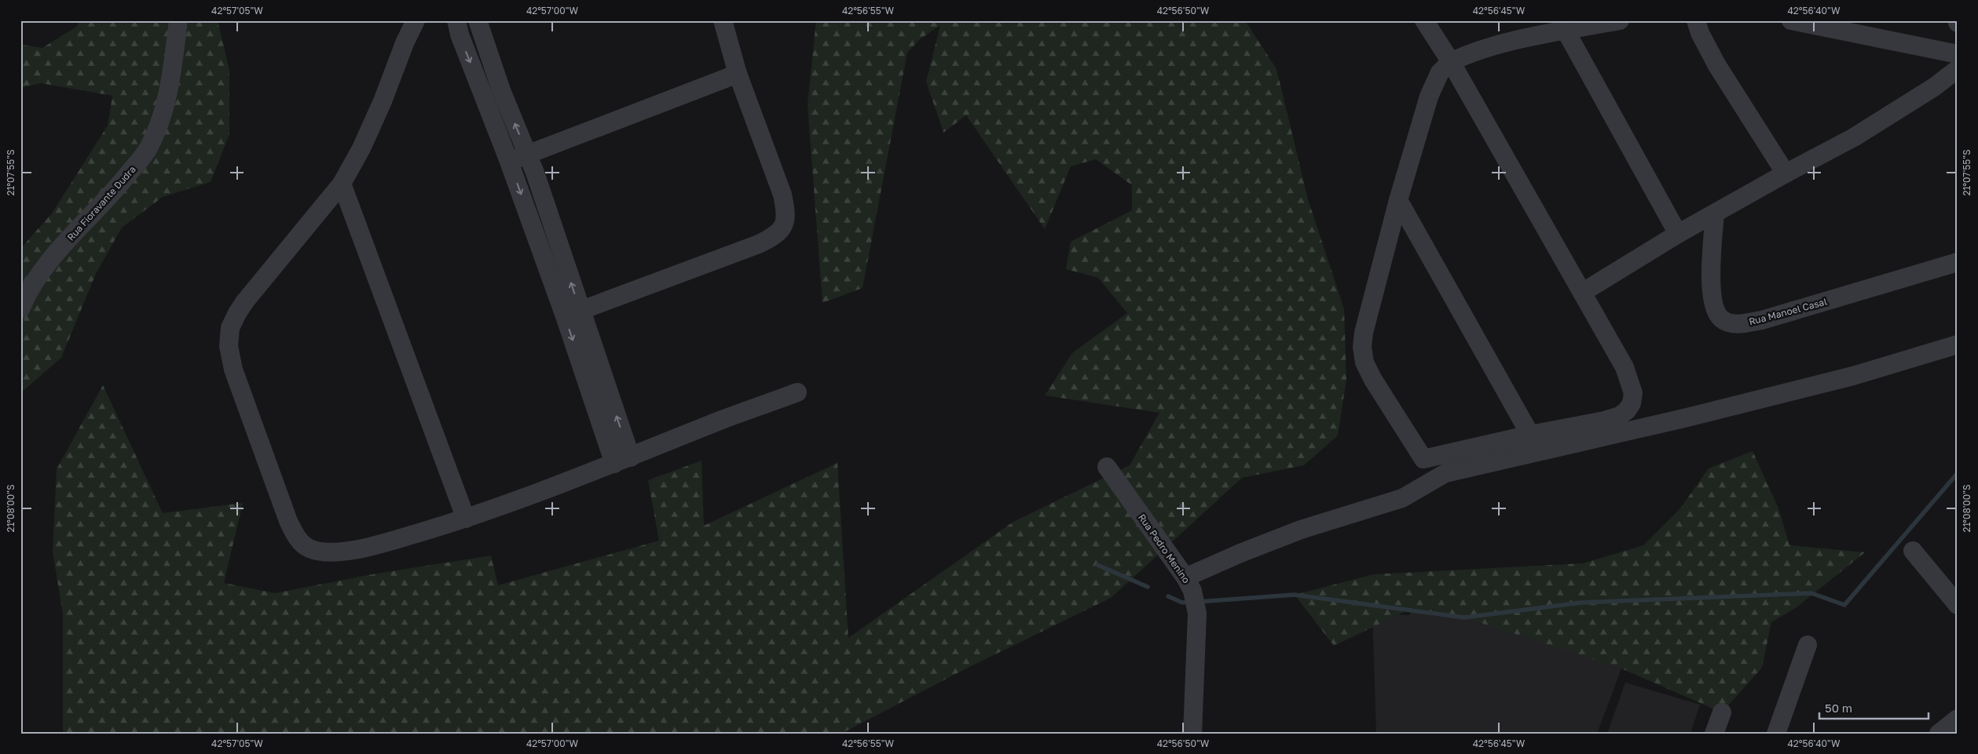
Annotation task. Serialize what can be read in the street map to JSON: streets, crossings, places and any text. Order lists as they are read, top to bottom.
{
  "streets": {
    "street": ["Rua Fioravante Dudra", "Rua Manoel Casal", "Rua Pedro Menino"]
  },
  "scale_bar": "50 m",
  "coordinates": [
    "42°57'05\"W",
    "42°57'00\"W",
    "42°56'55\"W",
    "42°56'50\"W",
    "42°56'45\"W",
    "42°56'40\"W",
    "21°07'55\"S",
    "21°08'00\"S"
  ]
}
